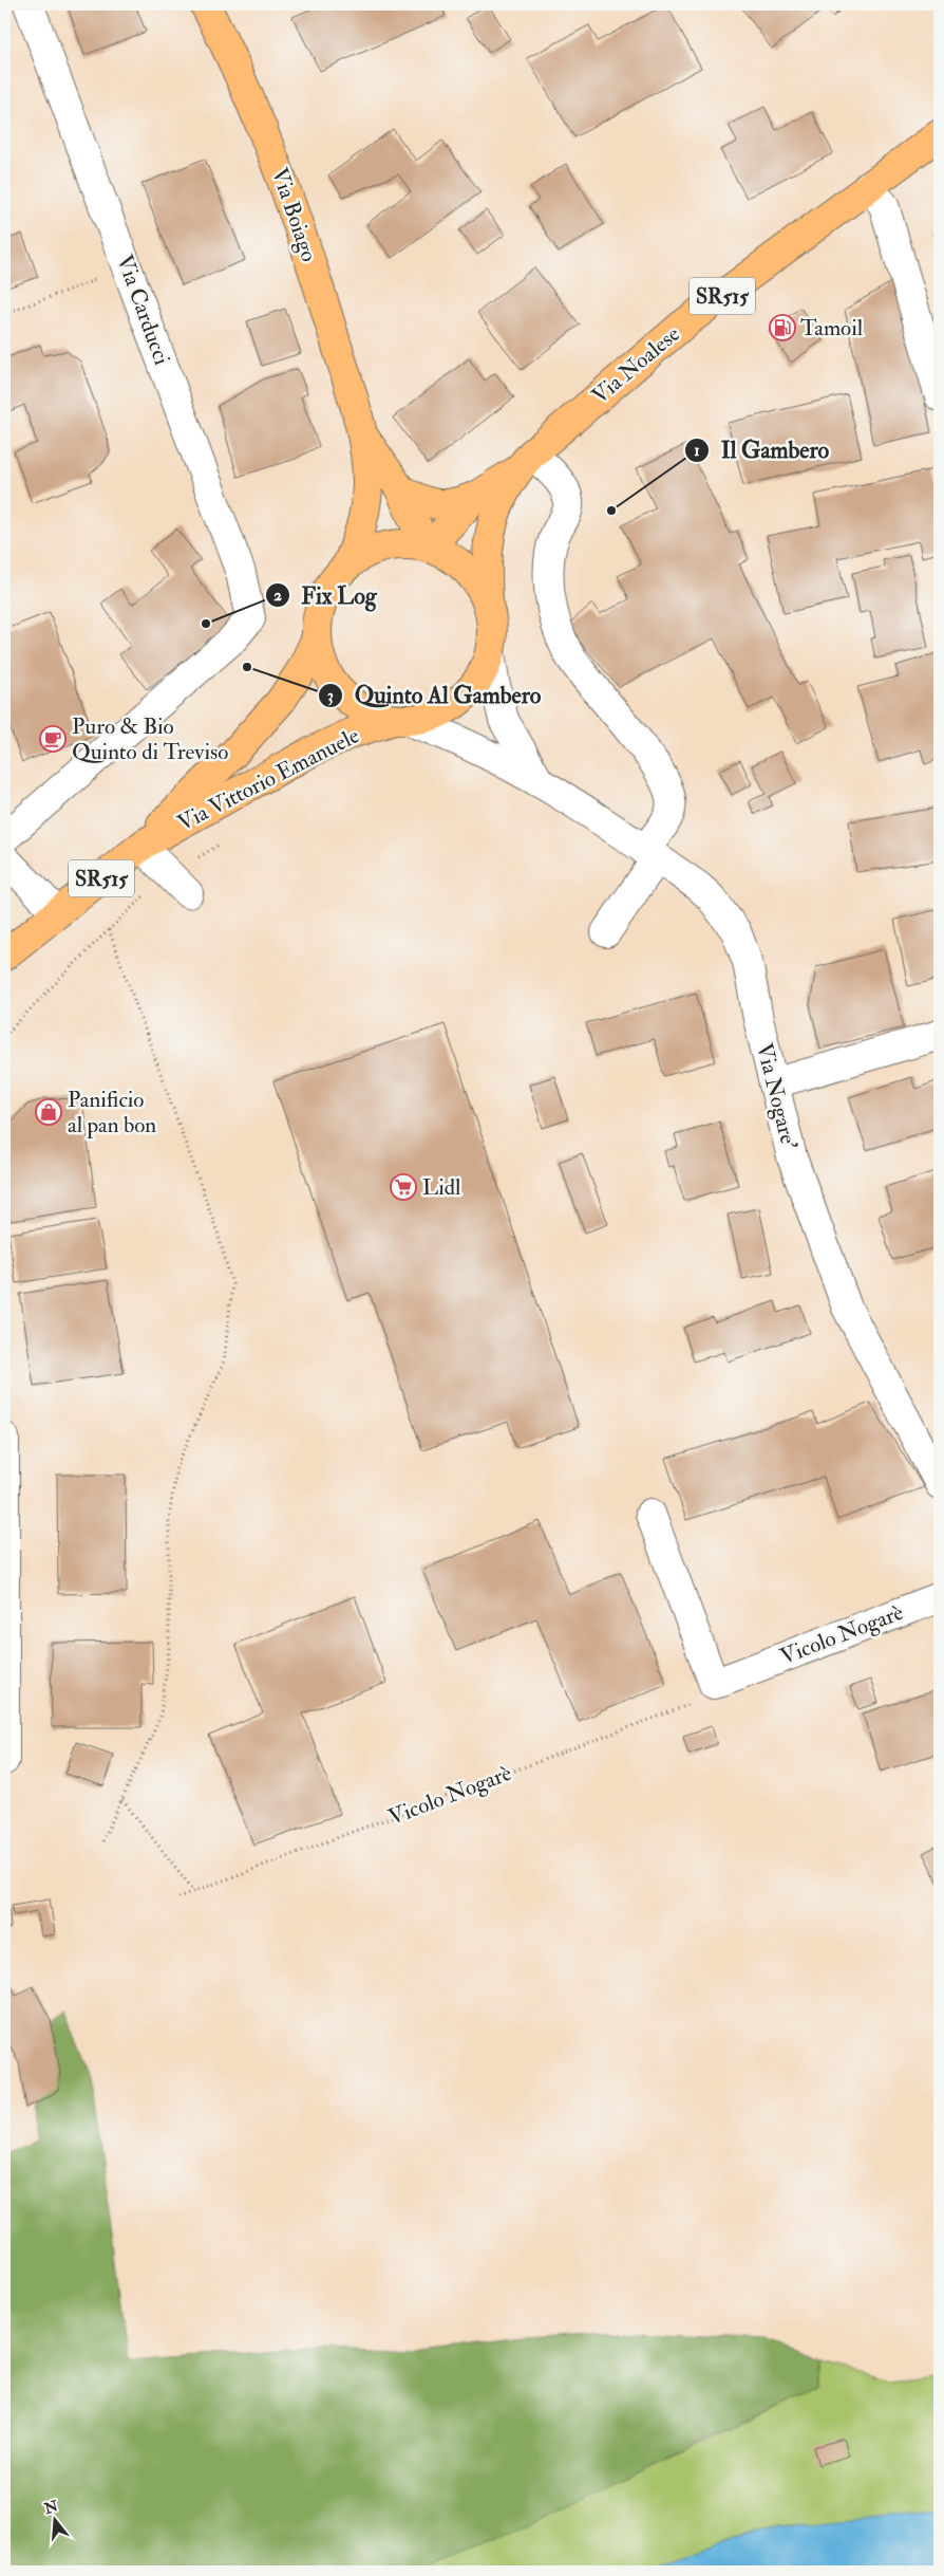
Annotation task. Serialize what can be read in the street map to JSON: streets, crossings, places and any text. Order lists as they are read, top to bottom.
{
  "streets": {
    "main road": [
      "Via Boiago",
      "SR515",
      "Via Noalese",
      "Via Vittorio Emanuele"
    ],
    "street": ["Via Carducci", "Via Nogare'", "Vicolo Nogarè"]
  },
  "crossings": [
    ["Via Boiago", "Via Noalese"],
    ["Via Boiago", "Via Vittorio Emanuele"],
    ["Via Boiago", "Via Nogare'"],
    ["Via Noalese", "Via Vittorio Emanuele"],
    ["Via Noalese", "Via Nogare'"],
    ["Via Vittorio Emanuele", "Via Nogare'"]
  ],
  "places": {
    "fuel station": ["Tamoil"],
    "other": ["Il Gambero", "Fix Log", "Quinto Al Gambero"],
    "cafe": ["Puro & Bio Quinto di Treviso"],
    "shop": ["Panificio al pan bon"],
    "supermarket": ["Lidl"]
  },
  "north": "top"
}
